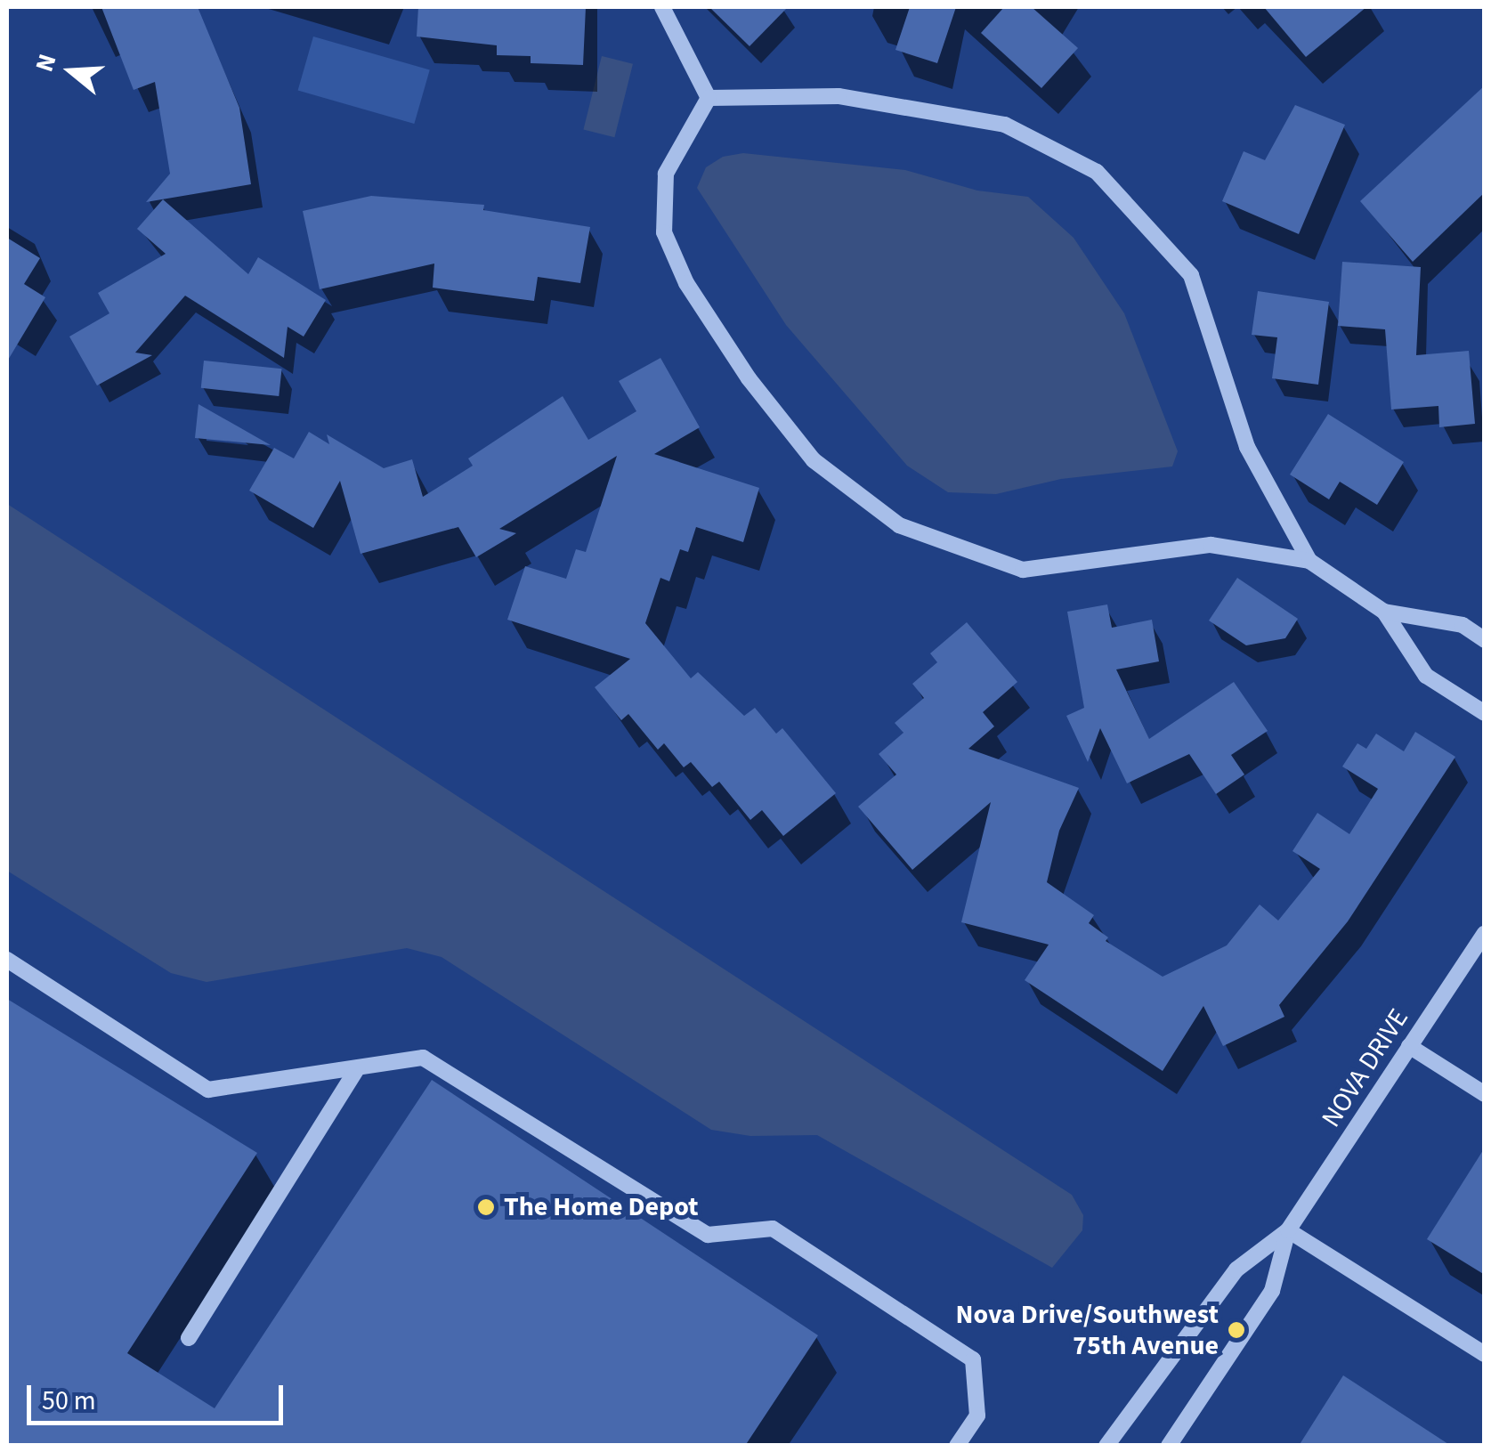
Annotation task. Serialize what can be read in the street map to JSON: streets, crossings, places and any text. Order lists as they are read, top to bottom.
{
  "streets": {
    "street": ["NOVA DRIVE"]
  },
  "places": ["The Home Depot", "Nova Drive/Southwest 75th Avenue"],
  "scale_bar": "50 m",
  "north": "left"
}
